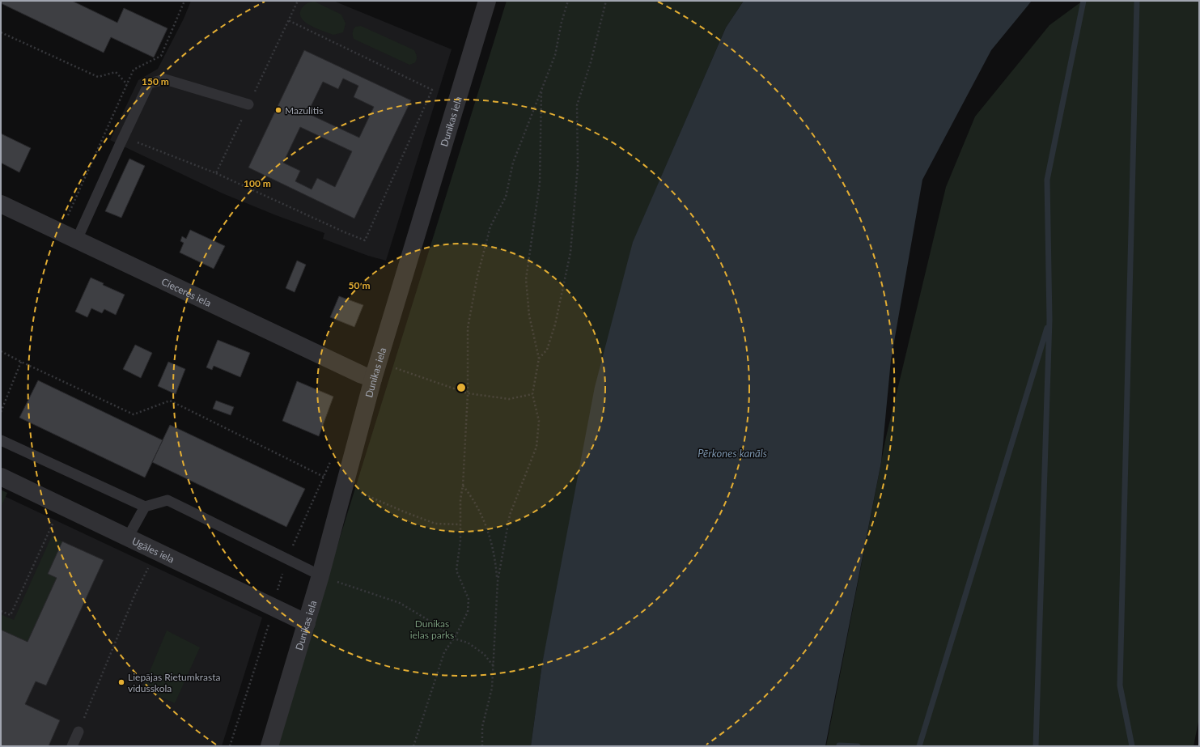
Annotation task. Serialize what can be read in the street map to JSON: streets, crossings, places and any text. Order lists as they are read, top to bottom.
{
  "streets": {
    "street": ["Dunikas iela", "Cieceres iela", "Ugāles iela"]
  },
  "crossings": [
    ["Dunikas iela", "Cieceres iela"],
    ["Dunikas iela", "Ugāles iela"]
  ],
  "water": ["Pērkones kanāls"],
  "parks": ["Dunikas ielas parks"],
  "places": ["Mazulītis", "Liepājas Rietumkrasta vidusskola"],
  "rings": ["150 m", "100 m", "50 m"]
}
